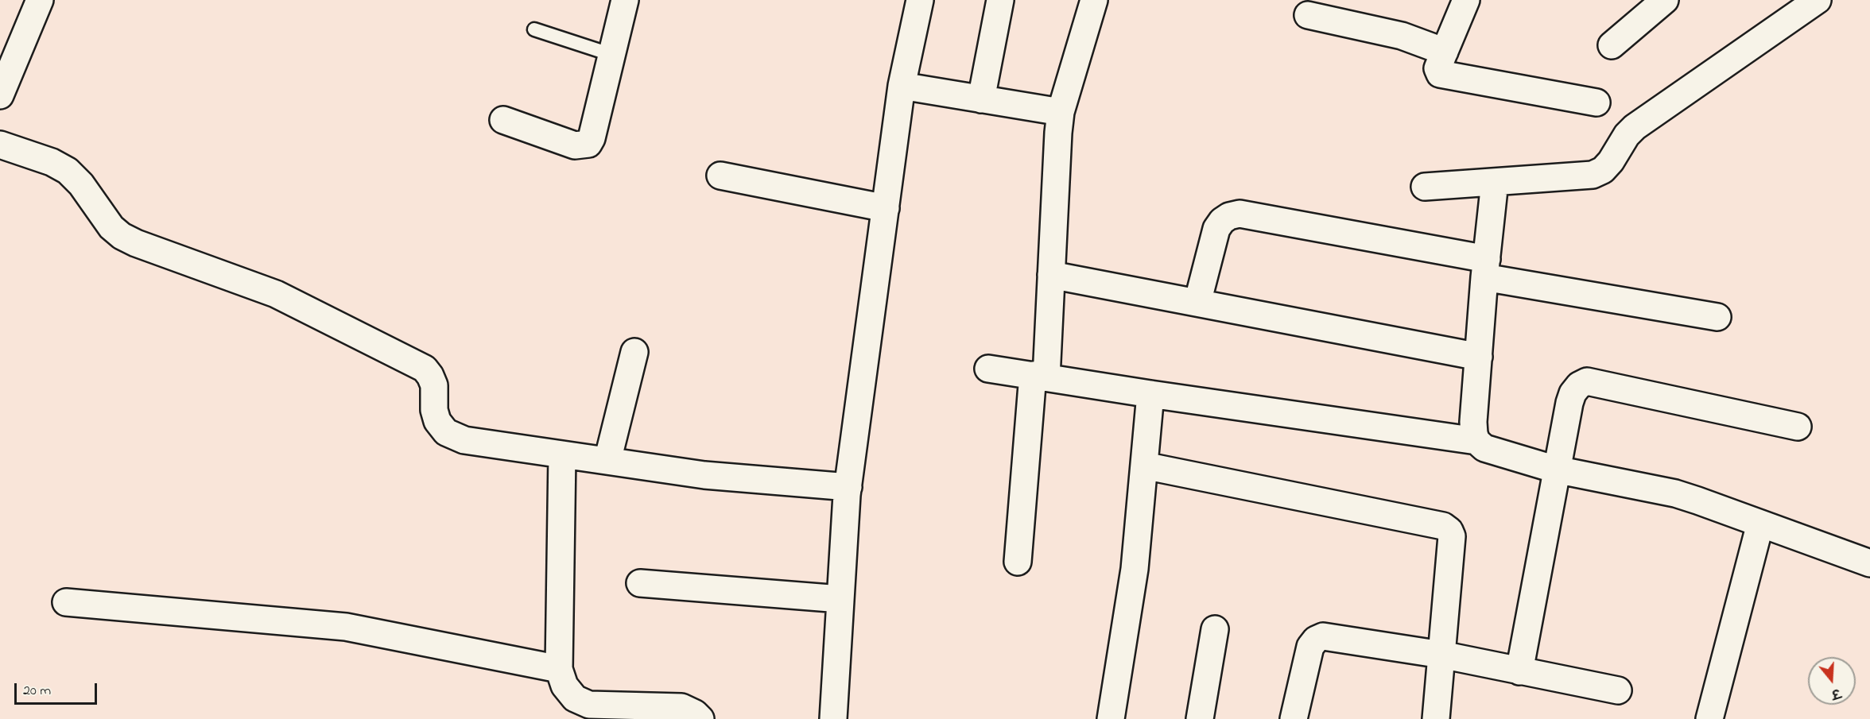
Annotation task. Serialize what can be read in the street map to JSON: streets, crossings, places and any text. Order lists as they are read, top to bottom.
{
  "scale_bar": "20 m",
  "north": "bottom"
}
